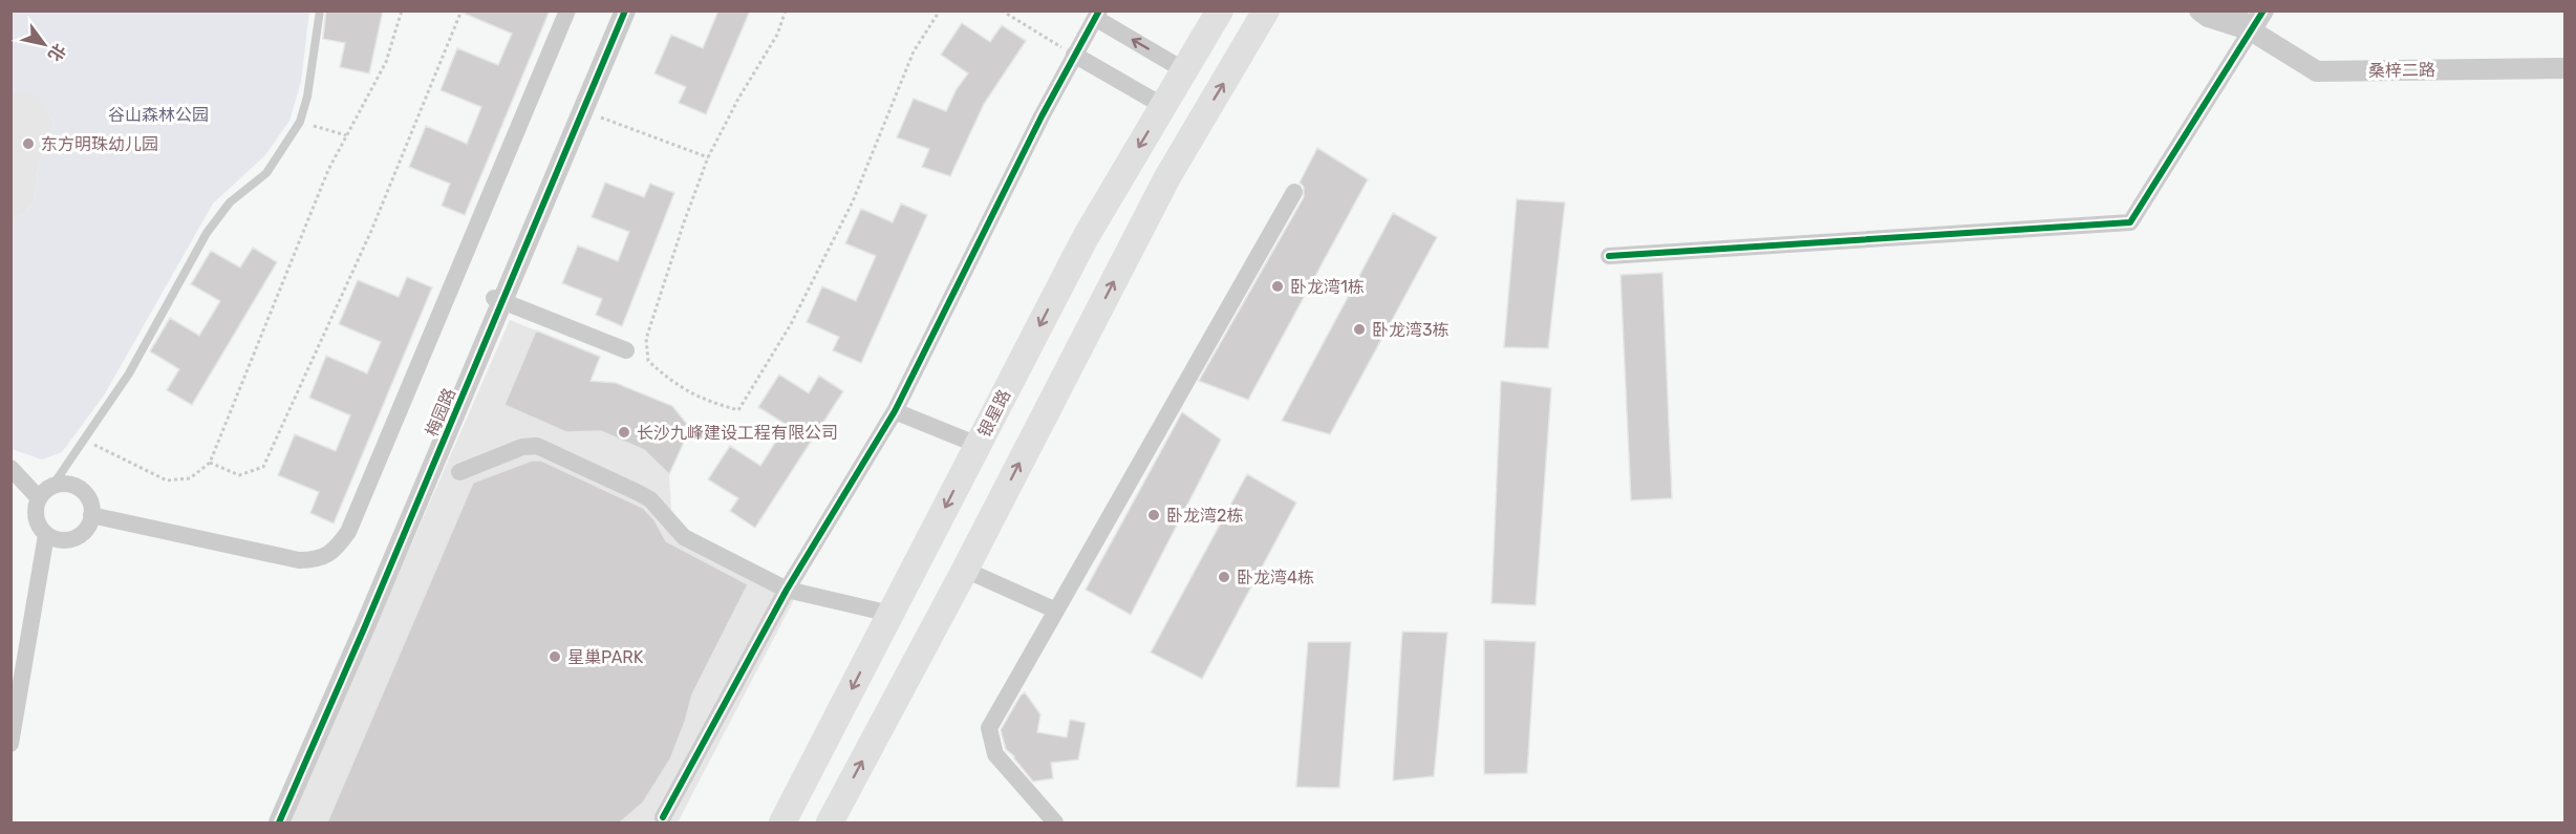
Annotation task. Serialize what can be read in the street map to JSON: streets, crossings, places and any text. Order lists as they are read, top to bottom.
{
  "streets": {
    "main road": ["银星路"],
    "street": ["桑梓二路", "梅园路"]
  },
  "parks": ["谷山森林公园"],
  "places": [
    "东方明珠幼儿园",
    "卧龙湾1栋",
    "卧龙湾3栋",
    "长沙九峰建设工程有限公司",
    "卧龙湾2栋",
    "卧龙湾4栋",
    "星巢PARK"
  ],
  "north": "bottom right"
}
